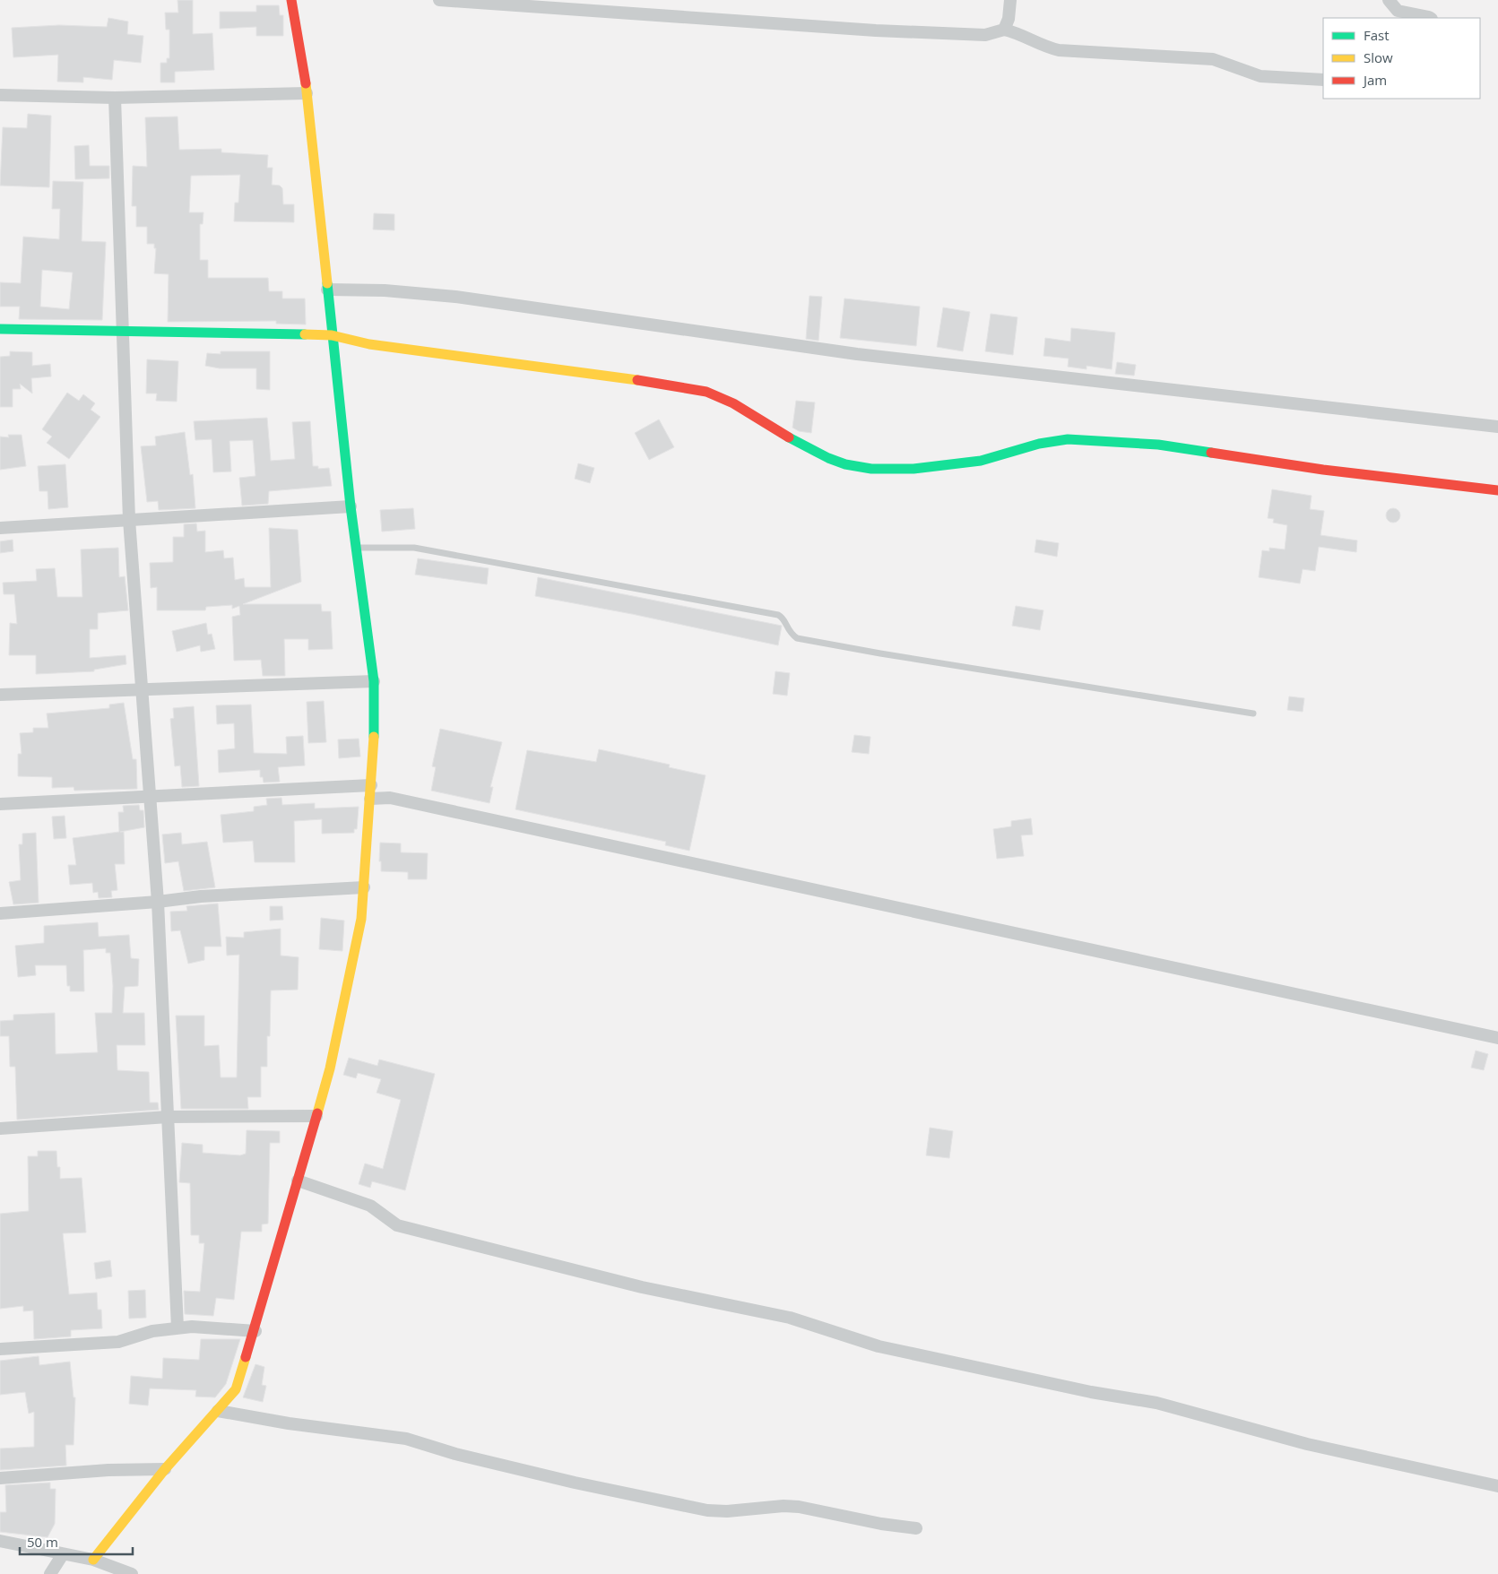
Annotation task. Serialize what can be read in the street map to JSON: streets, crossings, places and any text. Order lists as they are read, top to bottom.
{
  "legend": ["Fast", "Slow", "Jam"],
  "scale_bar": "50 m"
}
